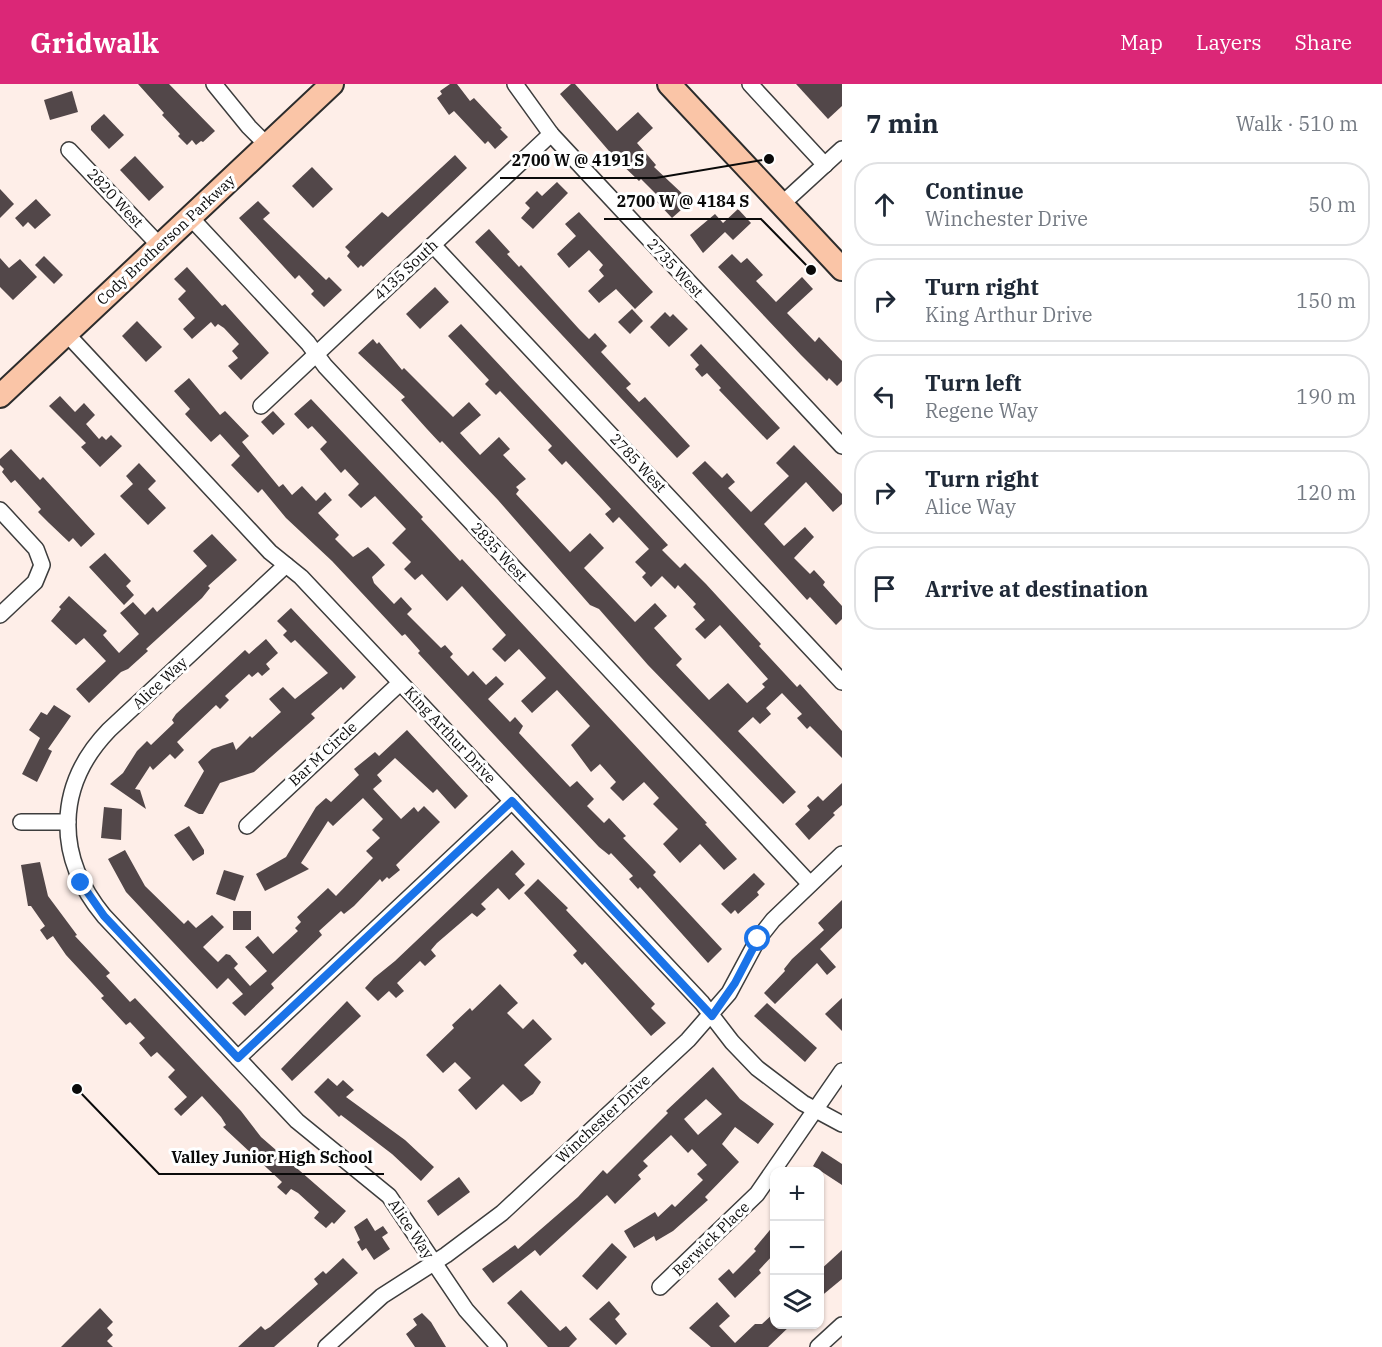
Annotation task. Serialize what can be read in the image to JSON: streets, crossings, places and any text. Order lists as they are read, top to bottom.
{
  "streets": {
    "main road": ["Cody Brotherson Parkway"],
    "street": [
      "2820 West",
      "2735 West",
      "4135 South",
      "2785 West",
      "2835 West",
      "Alice Way",
      "King Arthur Drive",
      "Bar M Circle",
      "Winchester Drive",
      "Berwick Place"
    ]
  },
  "crossings": [
    ["2820 West", "Cody Brotherson Parkway"],
    ["Cody Brotherson Parkway", "2835 West"],
    ["Cody Brotherson Parkway", "King Arthur Drive"],
    ["2735 West", "4135 South"],
    ["4135 South", "2785 West"],
    ["4135 South", "2835 West"],
    ["2835 West", "Winchester Drive"],
    ["Alice Way", "King Arthur Drive"],
    ["Alice Way", "Winchester Drive"],
    ["King Arthur Drive", "Bar M Circle"],
    ["King Arthur Drive", "Winchester Drive"],
    ["King Arthur Drive", "Berwick Place"]
  ],
  "places": ["2700 W @ 4191 S", "2700 W @ 4184 S", "Valley Junior High School"],
  "page": {
    "header": "Gridwalk",
    "nav": ["Map", "Layers", "Share"],
    "heading": ["7 min", "Walk · 510 m"],
    "list": [
      ["Continue", "Winchester Drive", "50 m"],
      ["Turn right", "King Arthur Drive", "150 m"],
      ["Turn left", "Regene Way", "190 m"],
      ["Turn right", "Alice Way", "120 m"],
      "Arrive at destination"
    ],
    "map_buttons": ["+", "−"]
  }
}
